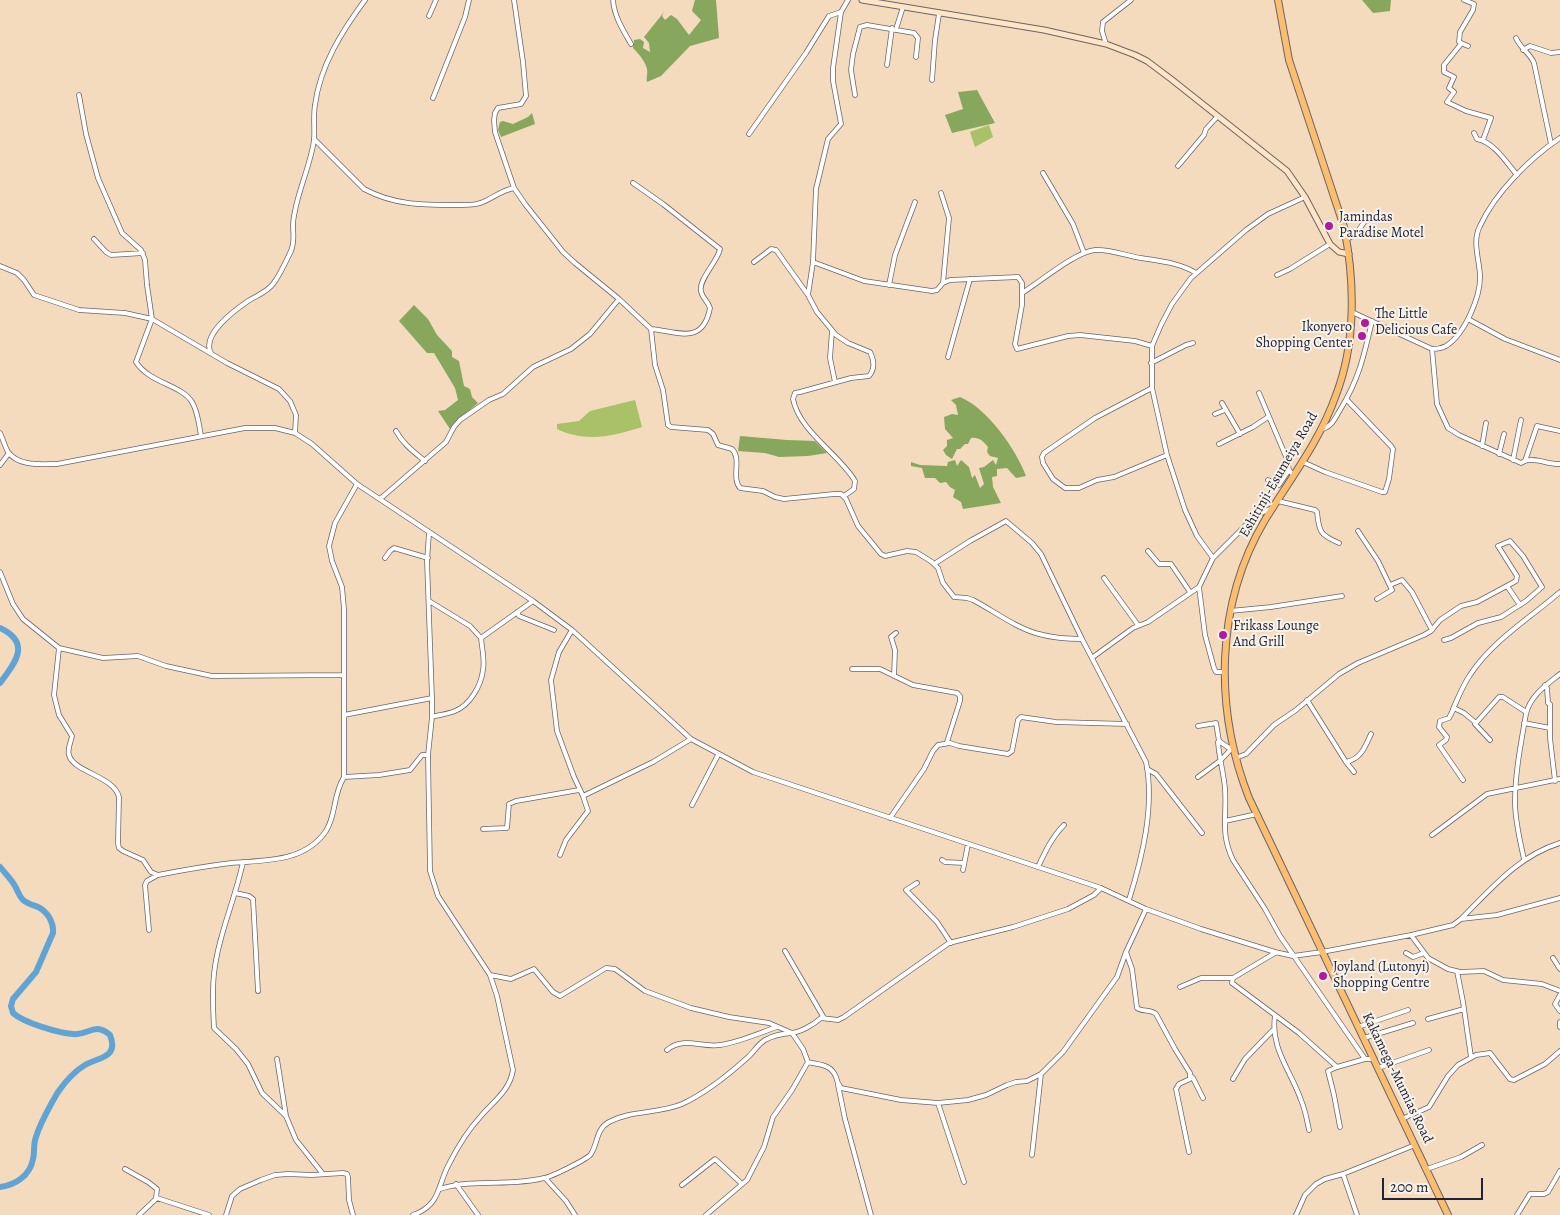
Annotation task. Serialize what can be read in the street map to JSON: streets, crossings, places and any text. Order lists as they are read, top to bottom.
{
  "streets": {
    "highway": ["Eshitinji-Esumeiya Road", "Kakamega-Mumias Road"]
  },
  "crossings": [
    ["Eshitinji-Esumeiya Road", "Kakamega-Mumias Road"]
  ],
  "places": [
    "Jamindas Paradise Motel",
    "The Little Delicious Cafe",
    "Ikonyero Shopping Center",
    "Frikass Lounge And Grill",
    "Joyland (Lutonyi) Shopping Centre"
  ],
  "scale_bar": "200 m"
}
